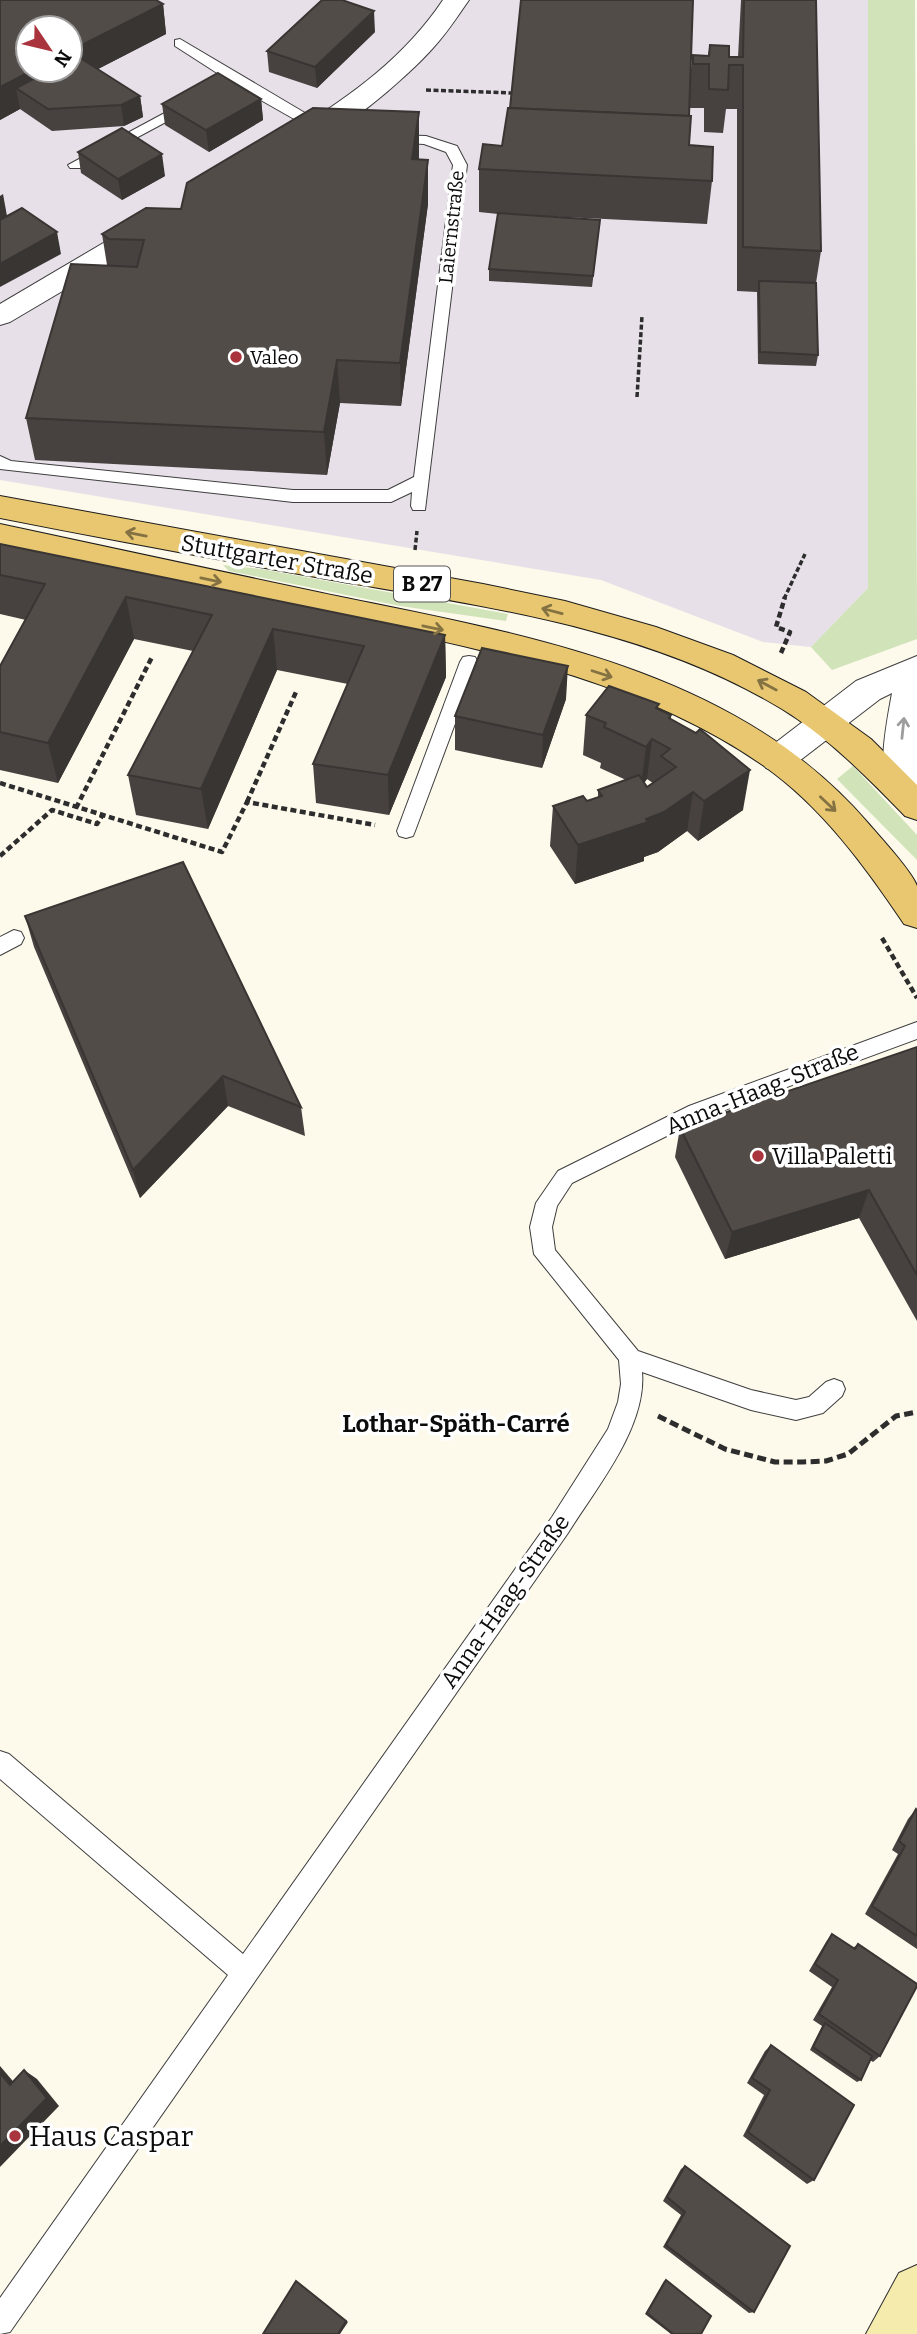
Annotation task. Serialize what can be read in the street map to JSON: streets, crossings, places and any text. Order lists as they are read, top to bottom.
{
  "streets": {
    "main road": ["Stuttgarter Straße", "B 27"],
    "lane": ["Laiernstraße", "Anna-Haag-Straße"]
  },
  "districts": ["Lothar-Späth-Carré"],
  "places": ["Valeo", "Villa Paletti", "Haus Caspar"],
  "north": "bottom right"
}
